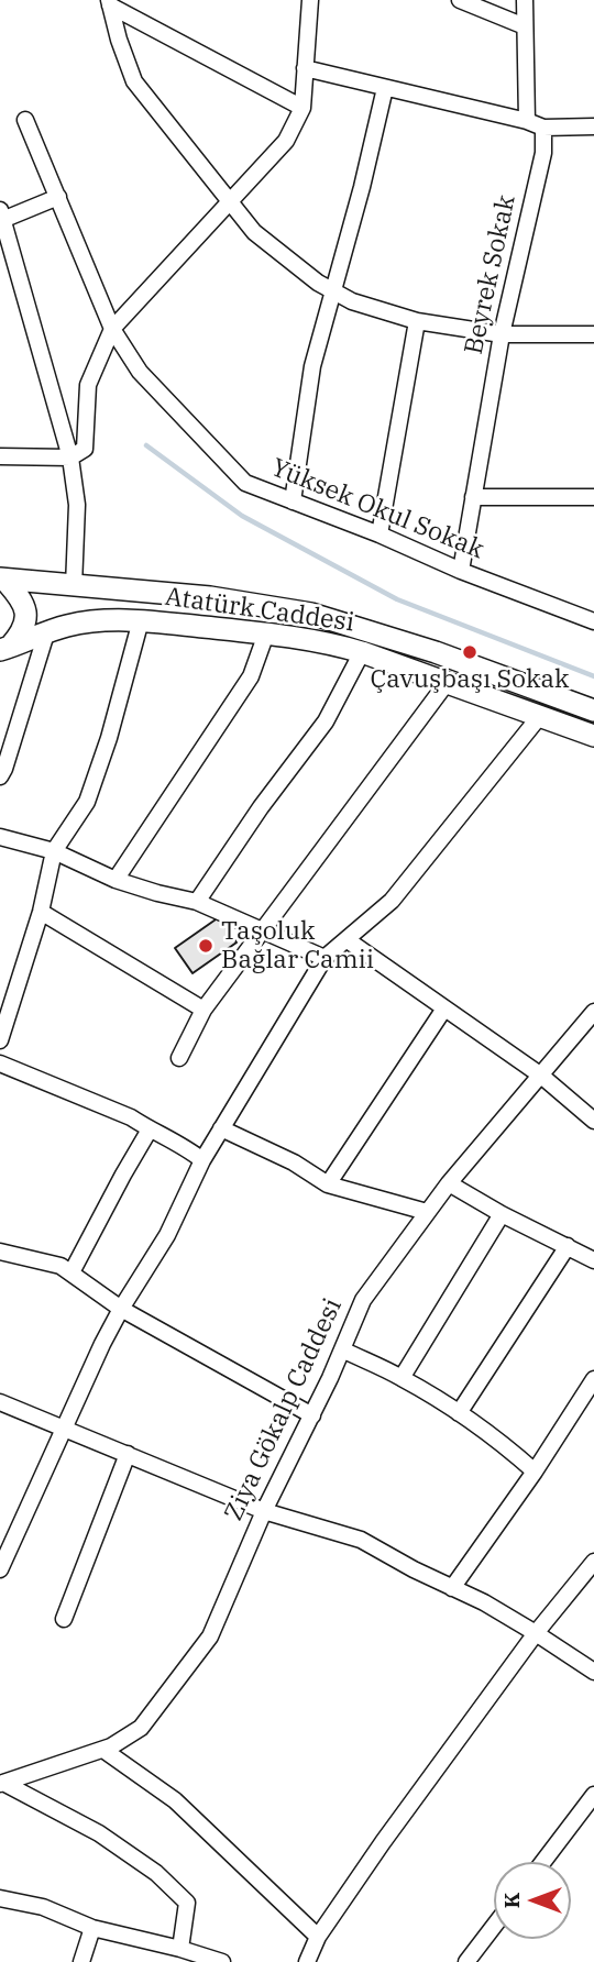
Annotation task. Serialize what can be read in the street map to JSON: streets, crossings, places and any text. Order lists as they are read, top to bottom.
{
  "streets": {
    "main road": ["Atatürk Caddesi"],
    "street": ["Beyrek Sokak", "Yüksek Okul Sokak", "Ziya Gökalp Caddesi"]
  },
  "crossings": [
    ["Beyrek Sokak", "Yüksek Okul Sokak"]
  ],
  "places": ["Çavuşbaşı Sokak", "Taşoluk Bağlar Camii"],
  "north": "left"
}
